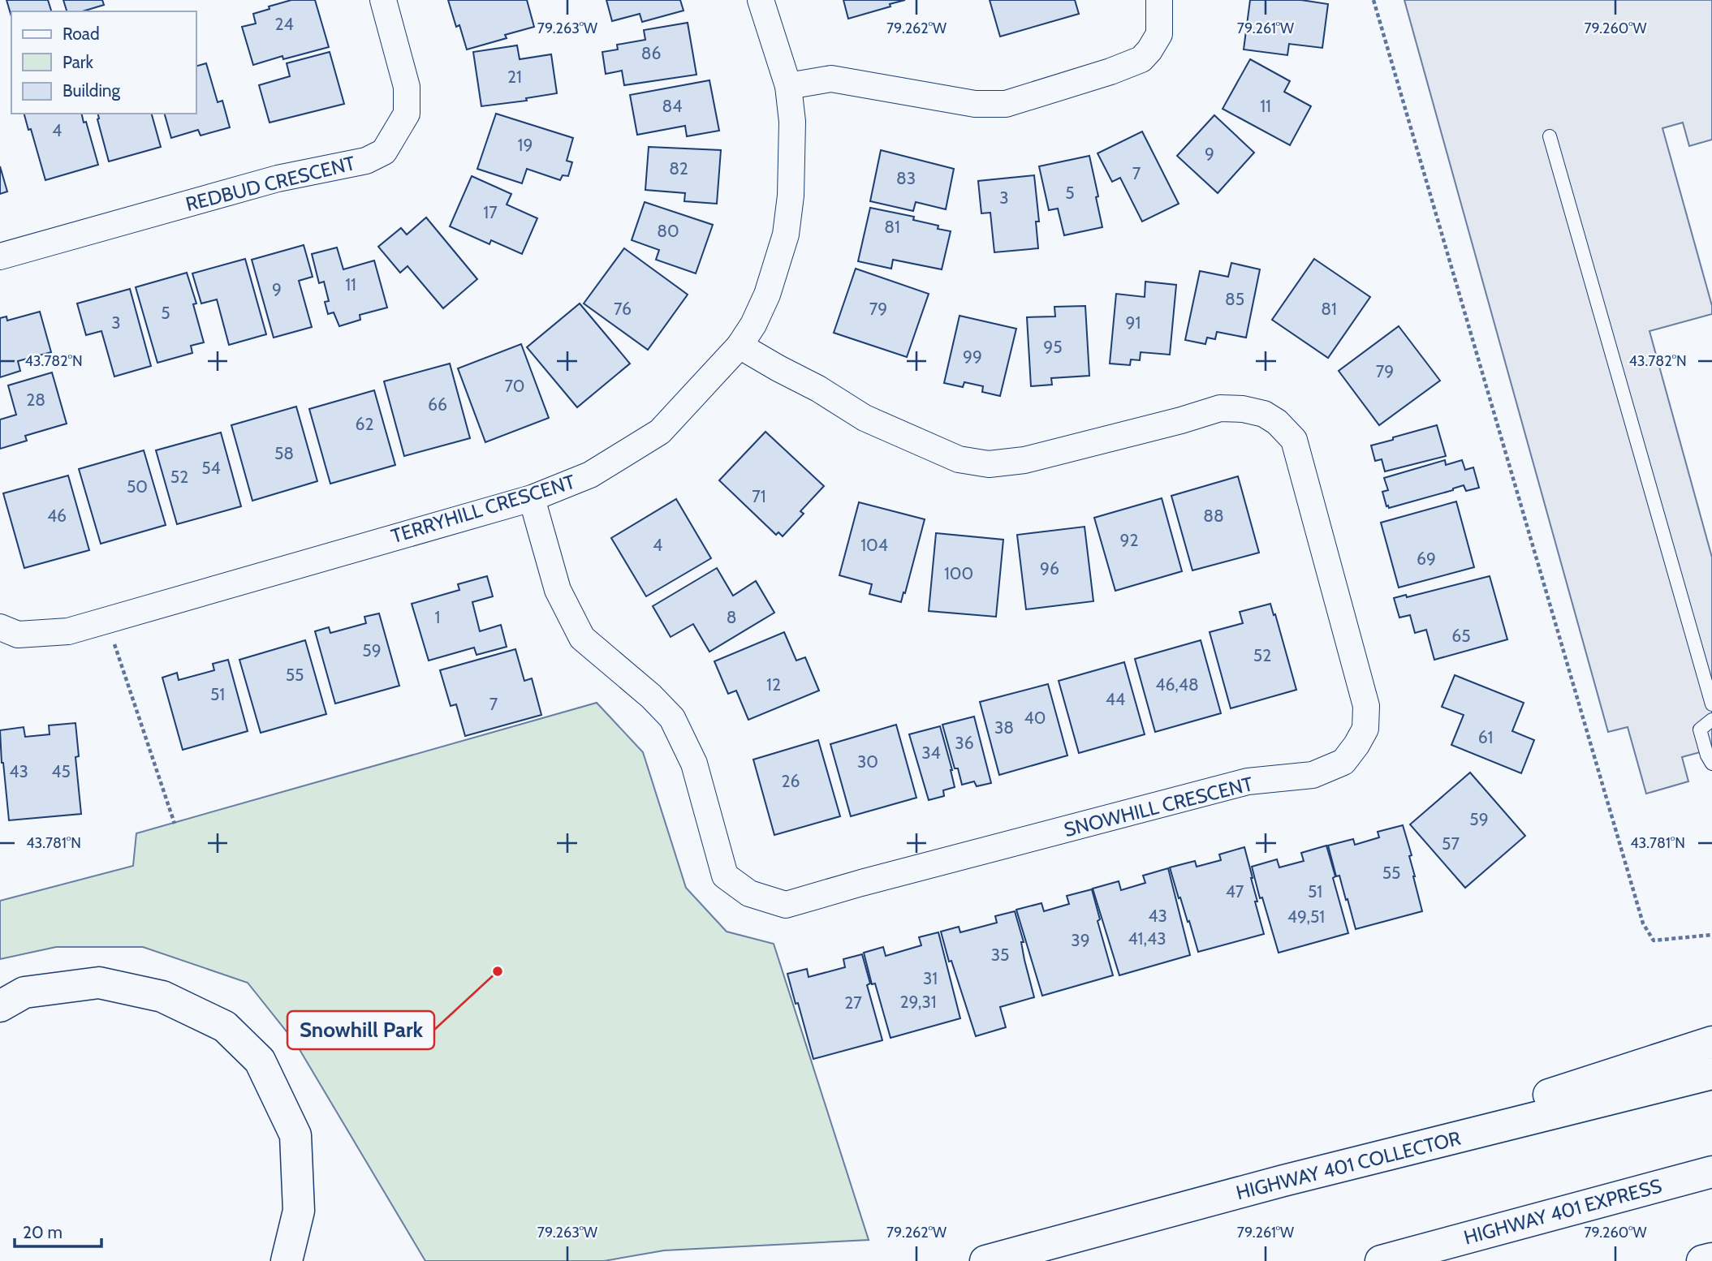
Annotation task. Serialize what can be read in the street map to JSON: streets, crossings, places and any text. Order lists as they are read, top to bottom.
{
  "streets": {
    "highway": ["HIGHWAY 401 COLLECTOR", "HIGHWAY 401 EXPRESS"],
    "street": ["REDBUD CRESCENT", "TERRYHILL CRESCENT", "SNOWHILL CRESCENT"]
  },
  "crossings": [
    ["TERRYHILL CRESCENT", "SNOWHILL CRESCENT"]
  ],
  "places": ["Snowhill Park"],
  "house_numbers": [
    "24",
    "86",
    "21",
    "84",
    "11",
    "4",
    "19",
    "9",
    "82",
    "7",
    "83",
    "5",
    "3",
    "17",
    "81",
    "80",
    "11",
    "9",
    "85",
    "76",
    "79",
    "81",
    "5",
    "3",
    "91",
    "95",
    "99",
    "79",
    "70",
    "28",
    "66",
    "62",
    "58",
    "54",
    "52",
    "50",
    "71",
    "46",
    "88",
    "92",
    "4",
    "104",
    "69",
    "96",
    "100",
    "1",
    "8",
    "65",
    "59",
    "52",
    "55",
    "12",
    "46,48",
    "51",
    "44",
    "7",
    "40",
    "38",
    "61",
    "36",
    "34",
    "30",
    "43",
    "45",
    "26",
    "59",
    "57",
    "55",
    "47",
    "51",
    "43",
    "49,51",
    "41,43",
    "39",
    "35",
    "31",
    "29,31",
    "27"
  ],
  "legend": ["Road", "Park", "Building"],
  "scale_bar": "20 m",
  "coordinates": [
    "79.263°W",
    "79.262°W",
    "79.261°W",
    "79.260°W",
    "43.782°N",
    "43.781°N"
  ]
}
